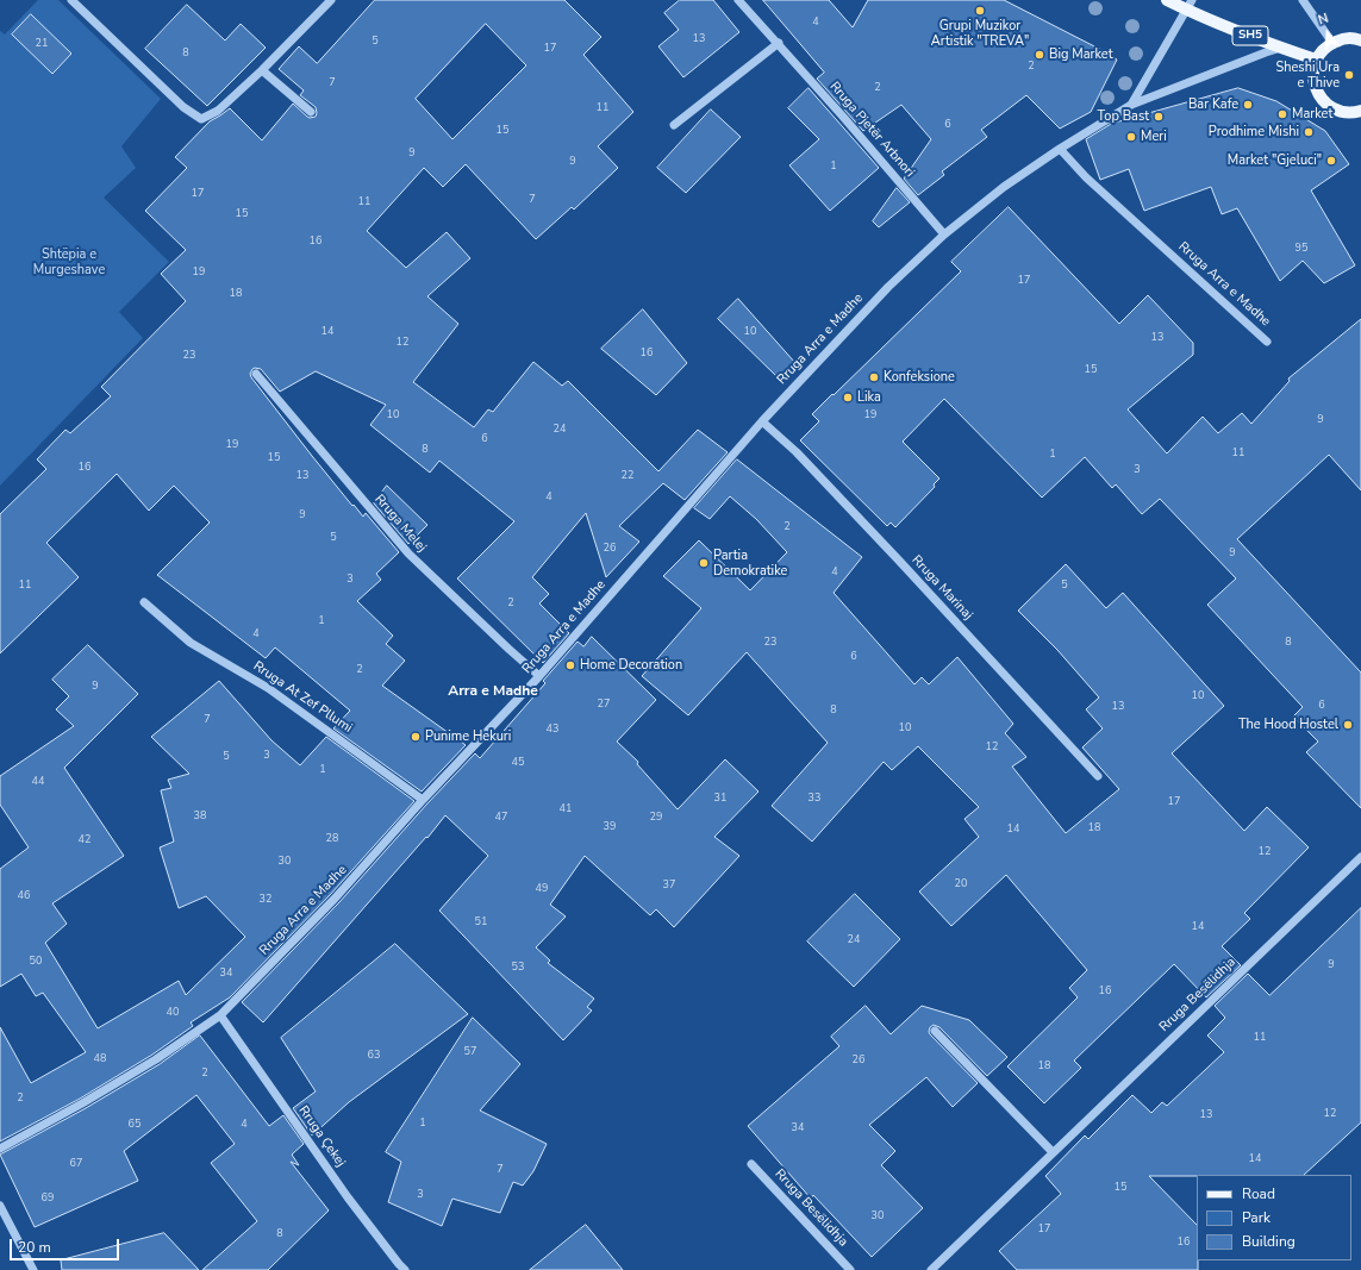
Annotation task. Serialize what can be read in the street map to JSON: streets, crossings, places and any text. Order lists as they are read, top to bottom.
{
  "streets": {
    "main road": ["SH5"],
    "street": [
      "Rruga Pjetër Arbnori",
      "Rruga Arra e Madhe",
      "Rruga Melej",
      "Rruga Marinaj",
      "Rruga At Zef Pllumi",
      "Rruga Besëlidhja",
      "Rruga Çekej"
    ]
  },
  "crossings": [
    ["SH5", "Rruga Arra e Madhe"],
    ["Rruga Pjetër Arbnori", "Rruga Arra e Madhe"],
    ["Rruga Arra e Madhe", "Rruga Melej"],
    ["Rruga Arra e Madhe", "Rruga Marinaj"],
    ["Rruga Arra e Madhe", "Rruga At Zef Pllumi"],
    ["Rruga Arra e Madhe", "Rruga Çekej"]
  ],
  "districts": ["Arra e Madhe"],
  "parks": ["Shtëpia e Murgeshave"],
  "places": [
    "Grupi Muzikor Artistik \"TREVA\"",
    "Big Market",
    "Sheshi Ura e Thive",
    "Bar Kafe",
    "Market",
    "Top Bast",
    "Prodhime Mishi",
    "Meri",
    "Market \"Gjeluci\"",
    "Konfeksione",
    "Lika",
    "Partia Demokratike",
    "Home Decoration",
    "The Hood Hostel",
    "Punime Hekuri"
  ],
  "house_numbers": [
    "4",
    "13",
    "5",
    "21",
    "17",
    "8",
    "2",
    "7",
    "2",
    "11",
    "6",
    "15",
    "9",
    "9",
    "1",
    "17",
    "7",
    "11",
    "15",
    "16",
    "95",
    "19",
    "17",
    "18",
    "14",
    "10",
    "13",
    "12",
    "16",
    "23",
    "15",
    "10",
    "19",
    "9",
    "24",
    "6",
    "19",
    "8",
    "11",
    "1",
    "15",
    "16",
    "3",
    "13",
    "22",
    "4",
    "9",
    "2",
    "5",
    "26",
    "9",
    "4",
    "3",
    "11",
    "5",
    "2",
    "1",
    "4",
    "23",
    "8",
    "6",
    "2",
    "9",
    "10",
    "27",
    "6",
    "13",
    "8",
    "7",
    "10",
    "43",
    "12",
    "3",
    "5",
    "45",
    "1",
    "44",
    "31",
    "33",
    "17",
    "41",
    "38",
    "47",
    "29",
    "39",
    "18",
    "14",
    "28",
    "42",
    "12",
    "30",
    "20",
    "37",
    "49",
    "46",
    "32",
    "51",
    "14",
    "24",
    "50",
    "9",
    "53",
    "34",
    "16",
    "40",
    "11",
    "57",
    "63",
    "48",
    "26",
    "18",
    "2",
    "2",
    "12",
    "13",
    "1",
    "65",
    "4",
    "34",
    "14",
    "67",
    "7",
    "15",
    "3",
    "69",
    "30",
    "17",
    "8",
    "16"
  ],
  "legend": ["Road", "Park", "Building"],
  "scale_bar": "20 m",
  "north": "top"
}
